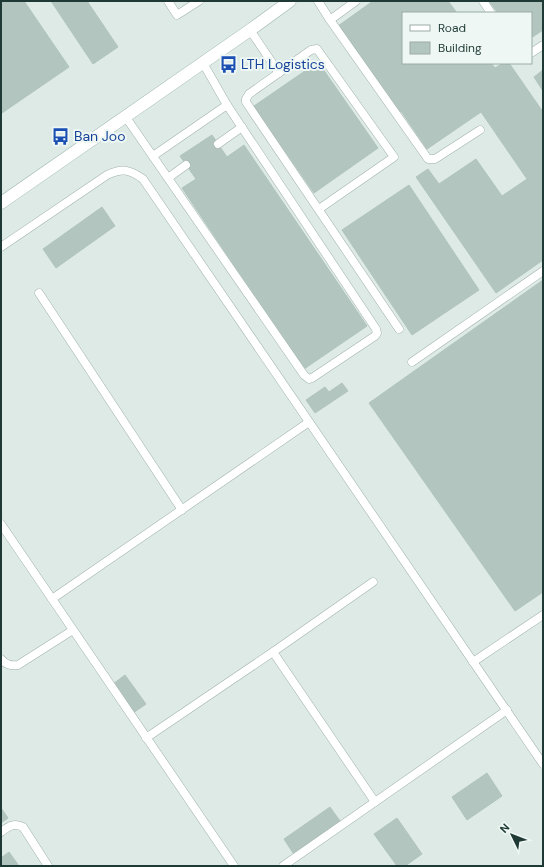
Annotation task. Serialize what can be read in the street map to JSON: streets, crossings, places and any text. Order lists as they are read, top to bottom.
{
  "places": {
    "bus stop": ["LTH Logistics", "Ban Joo"]
  },
  "legend": ["Road", "Building"],
  "north": "top left"
}
